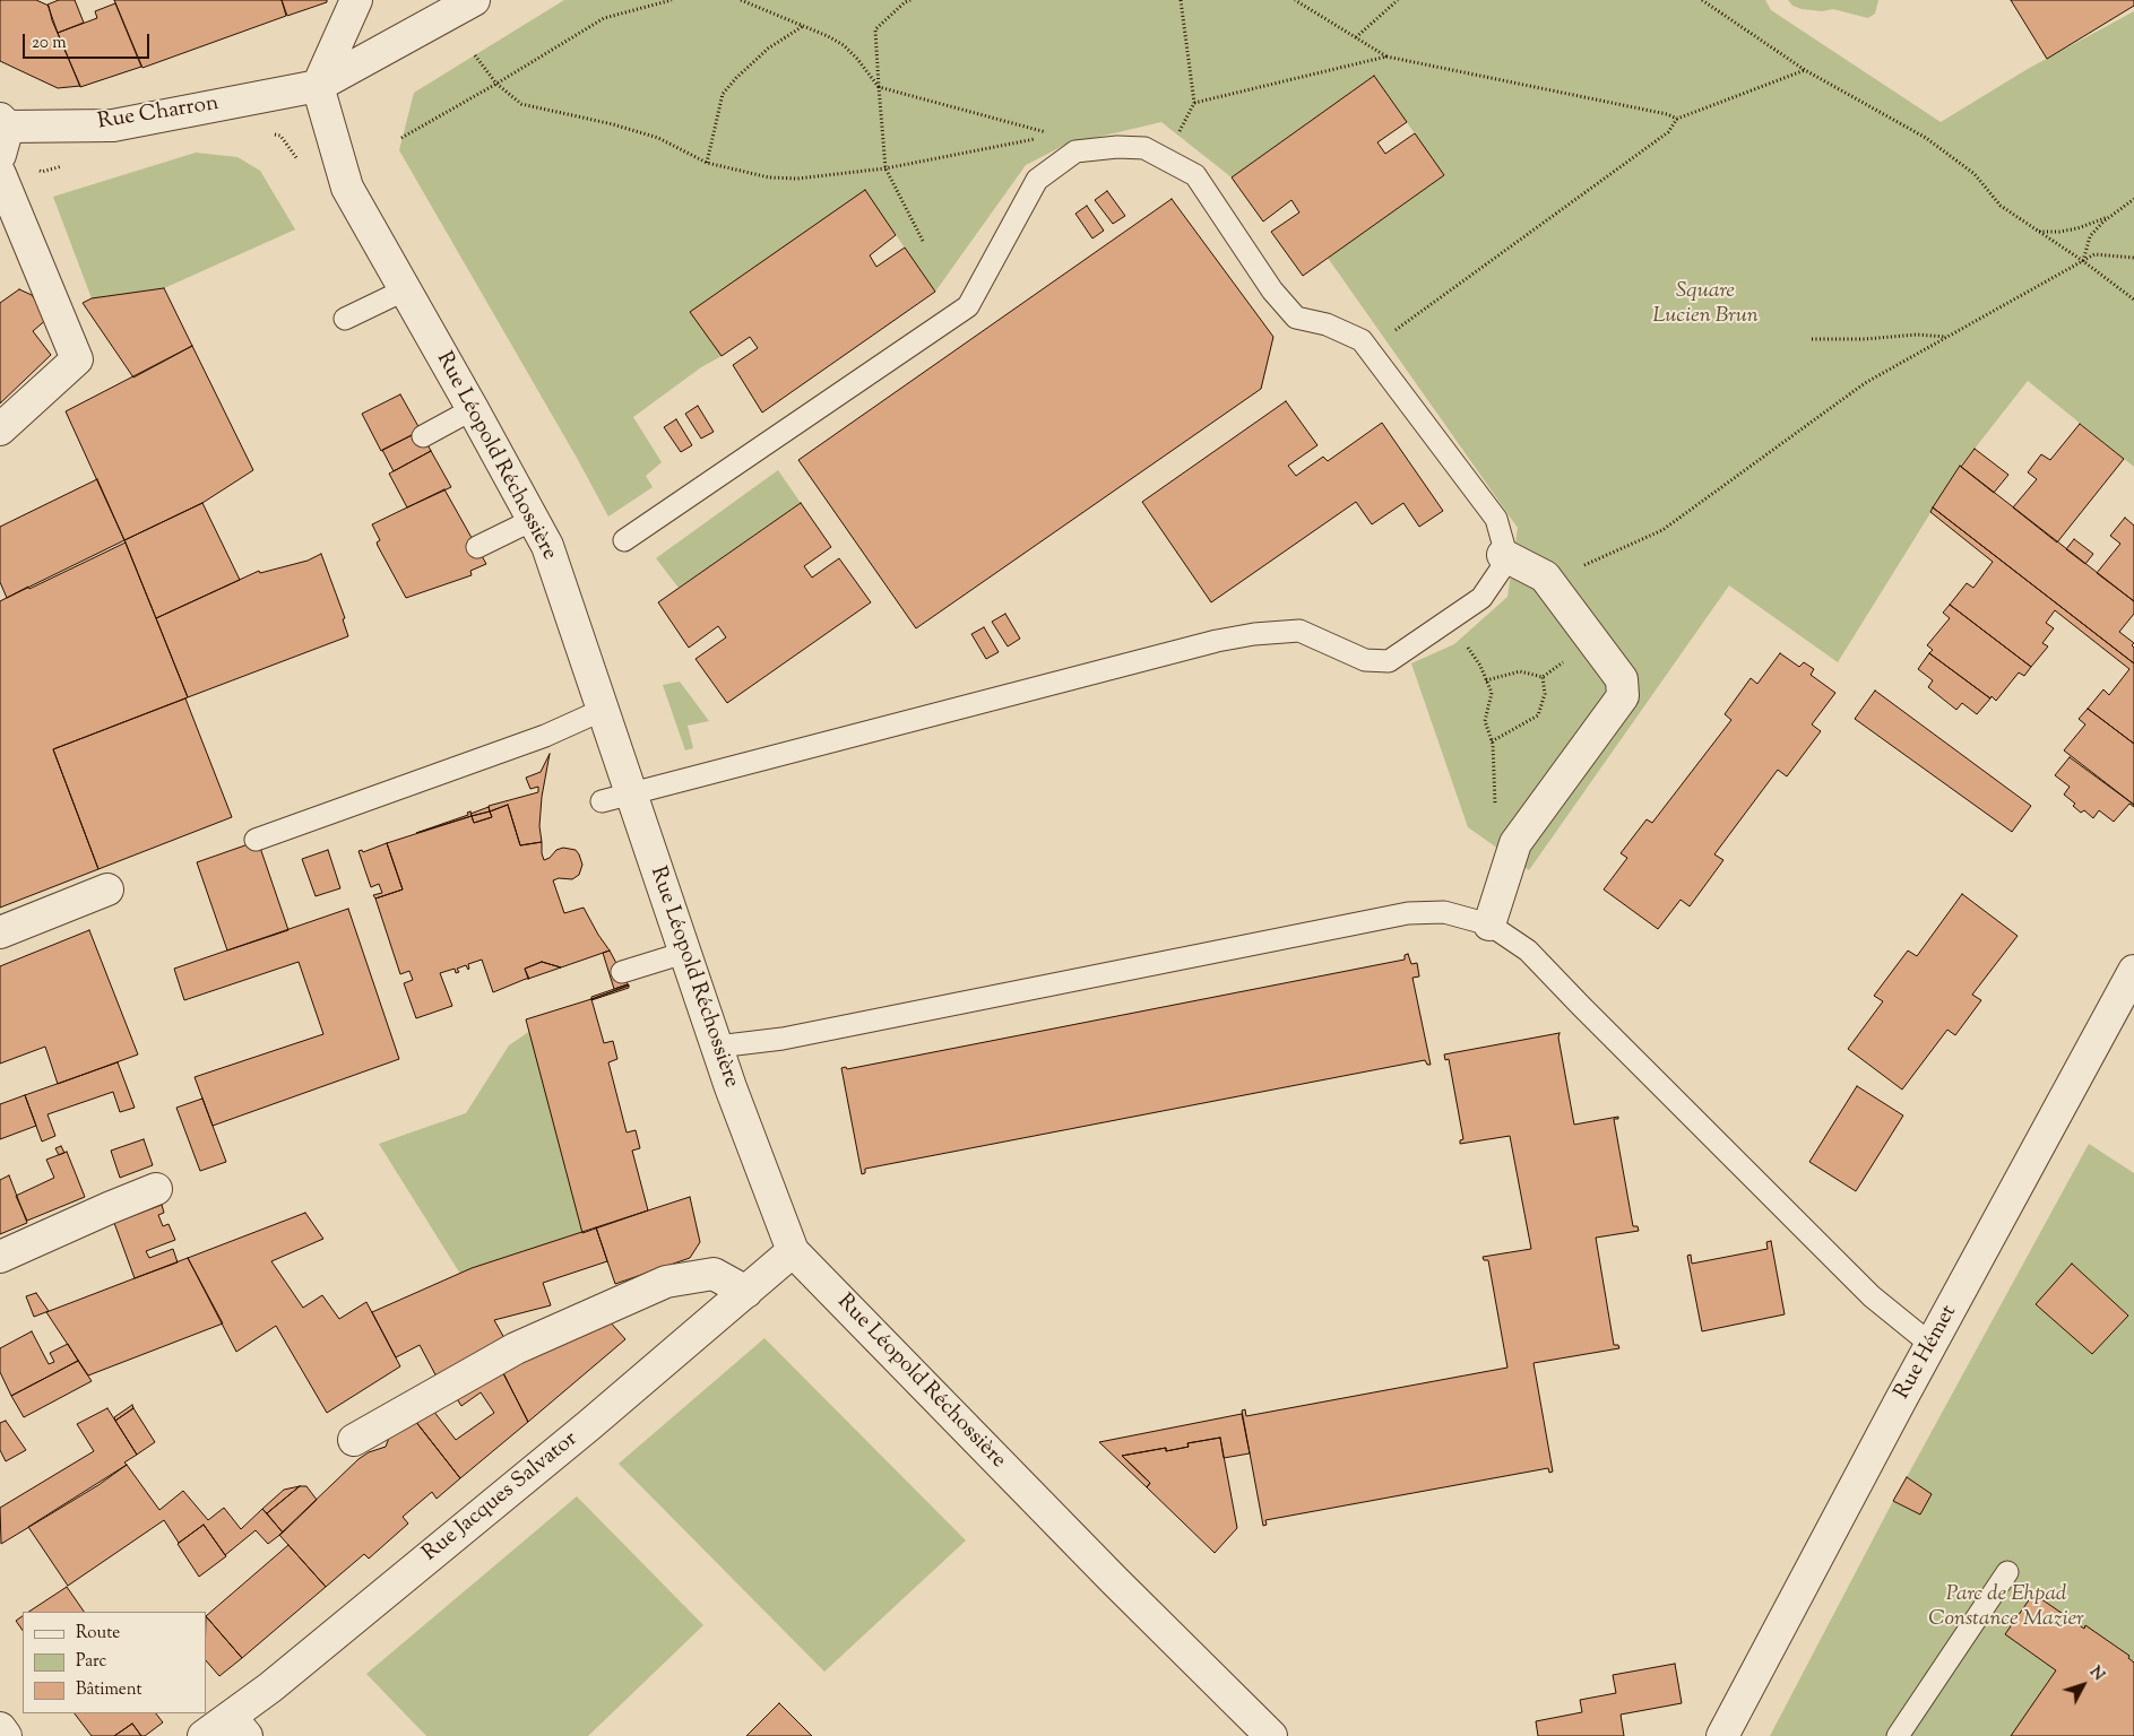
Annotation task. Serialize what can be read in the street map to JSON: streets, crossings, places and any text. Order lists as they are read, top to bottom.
{
  "streets": {
    "street": [
      "Rue Charron",
      "Rue Léopold Réchossière",
      "Rue Hémet",
      "Rue Jacques Salvator"
    ]
  },
  "crossings": [
    ["Rue Charron", "Rue Léopold Réchossière"],
    ["Rue Léopold Réchossière", "Rue Jacques Salvator"]
  ],
  "parks": ["Square Lucien Brun", "Parc de Ehpad Constance Mazier"],
  "legend": ["Route", "Parc", "Bâtiment"],
  "scale_bar": "20 m",
  "north": "top right"
}
